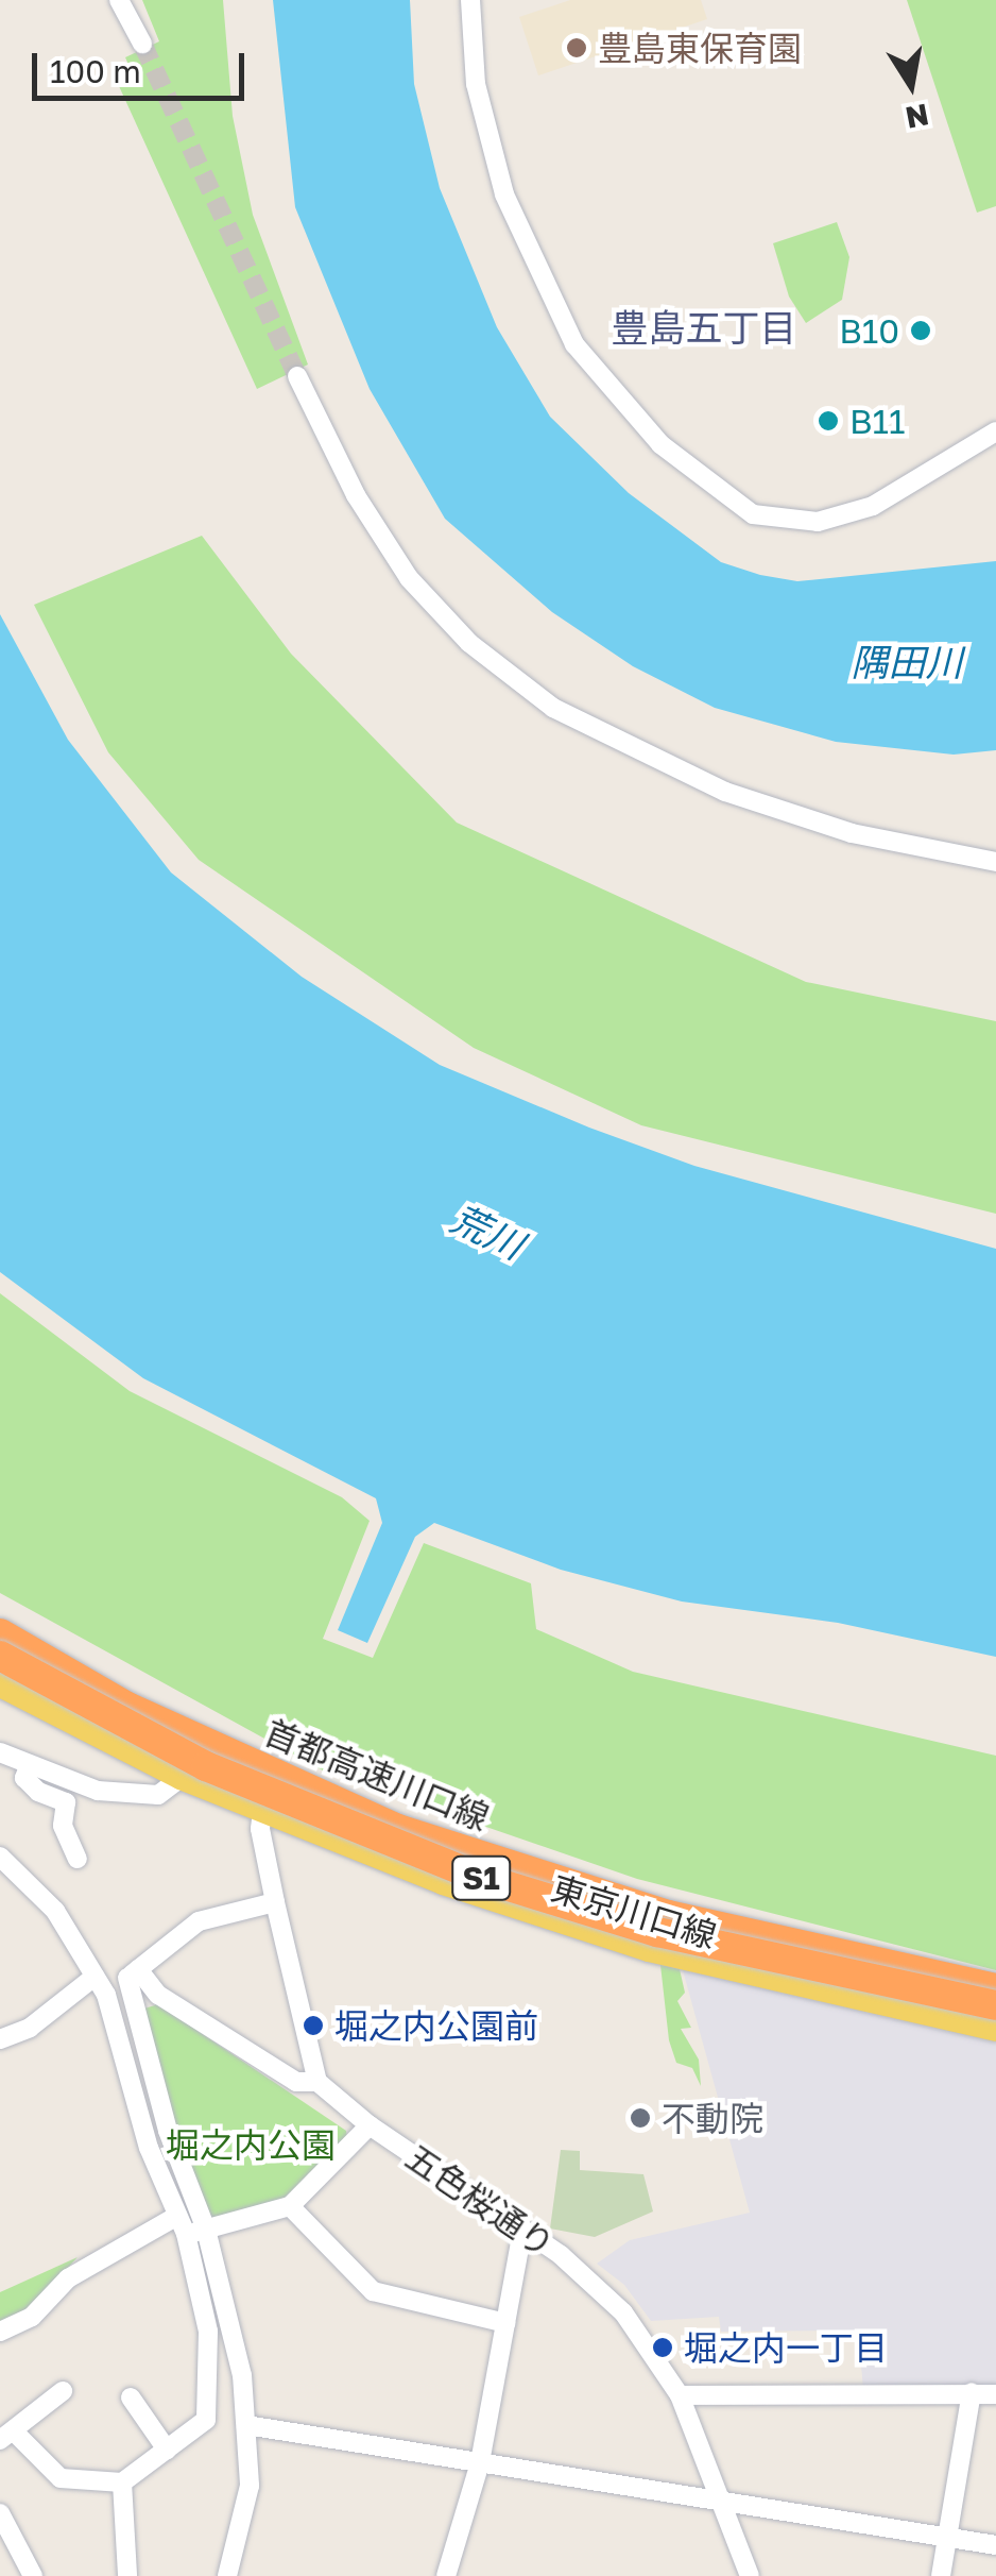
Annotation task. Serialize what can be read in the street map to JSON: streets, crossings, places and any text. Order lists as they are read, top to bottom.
{
  "streets": {
    "highway": ["首都高速川口線", "S1"],
    "main road": ["東京川口線"],
    "street": ["五色桜通り"]
  },
  "crossings": [
    ["首都高速川口線", "東京川口線"]
  ],
  "districts": ["豊島五丁目"],
  "water": ["隅田川", "荒川"],
  "parks": ["堀之内公園"],
  "places": [
    "豊島東保育園",
    "B10",
    "B11",
    "堀之内公園前",
    "不動院",
    "堀之内一丁目"
  ],
  "scale_bar": "100 m",
  "north": "bottom"
}
